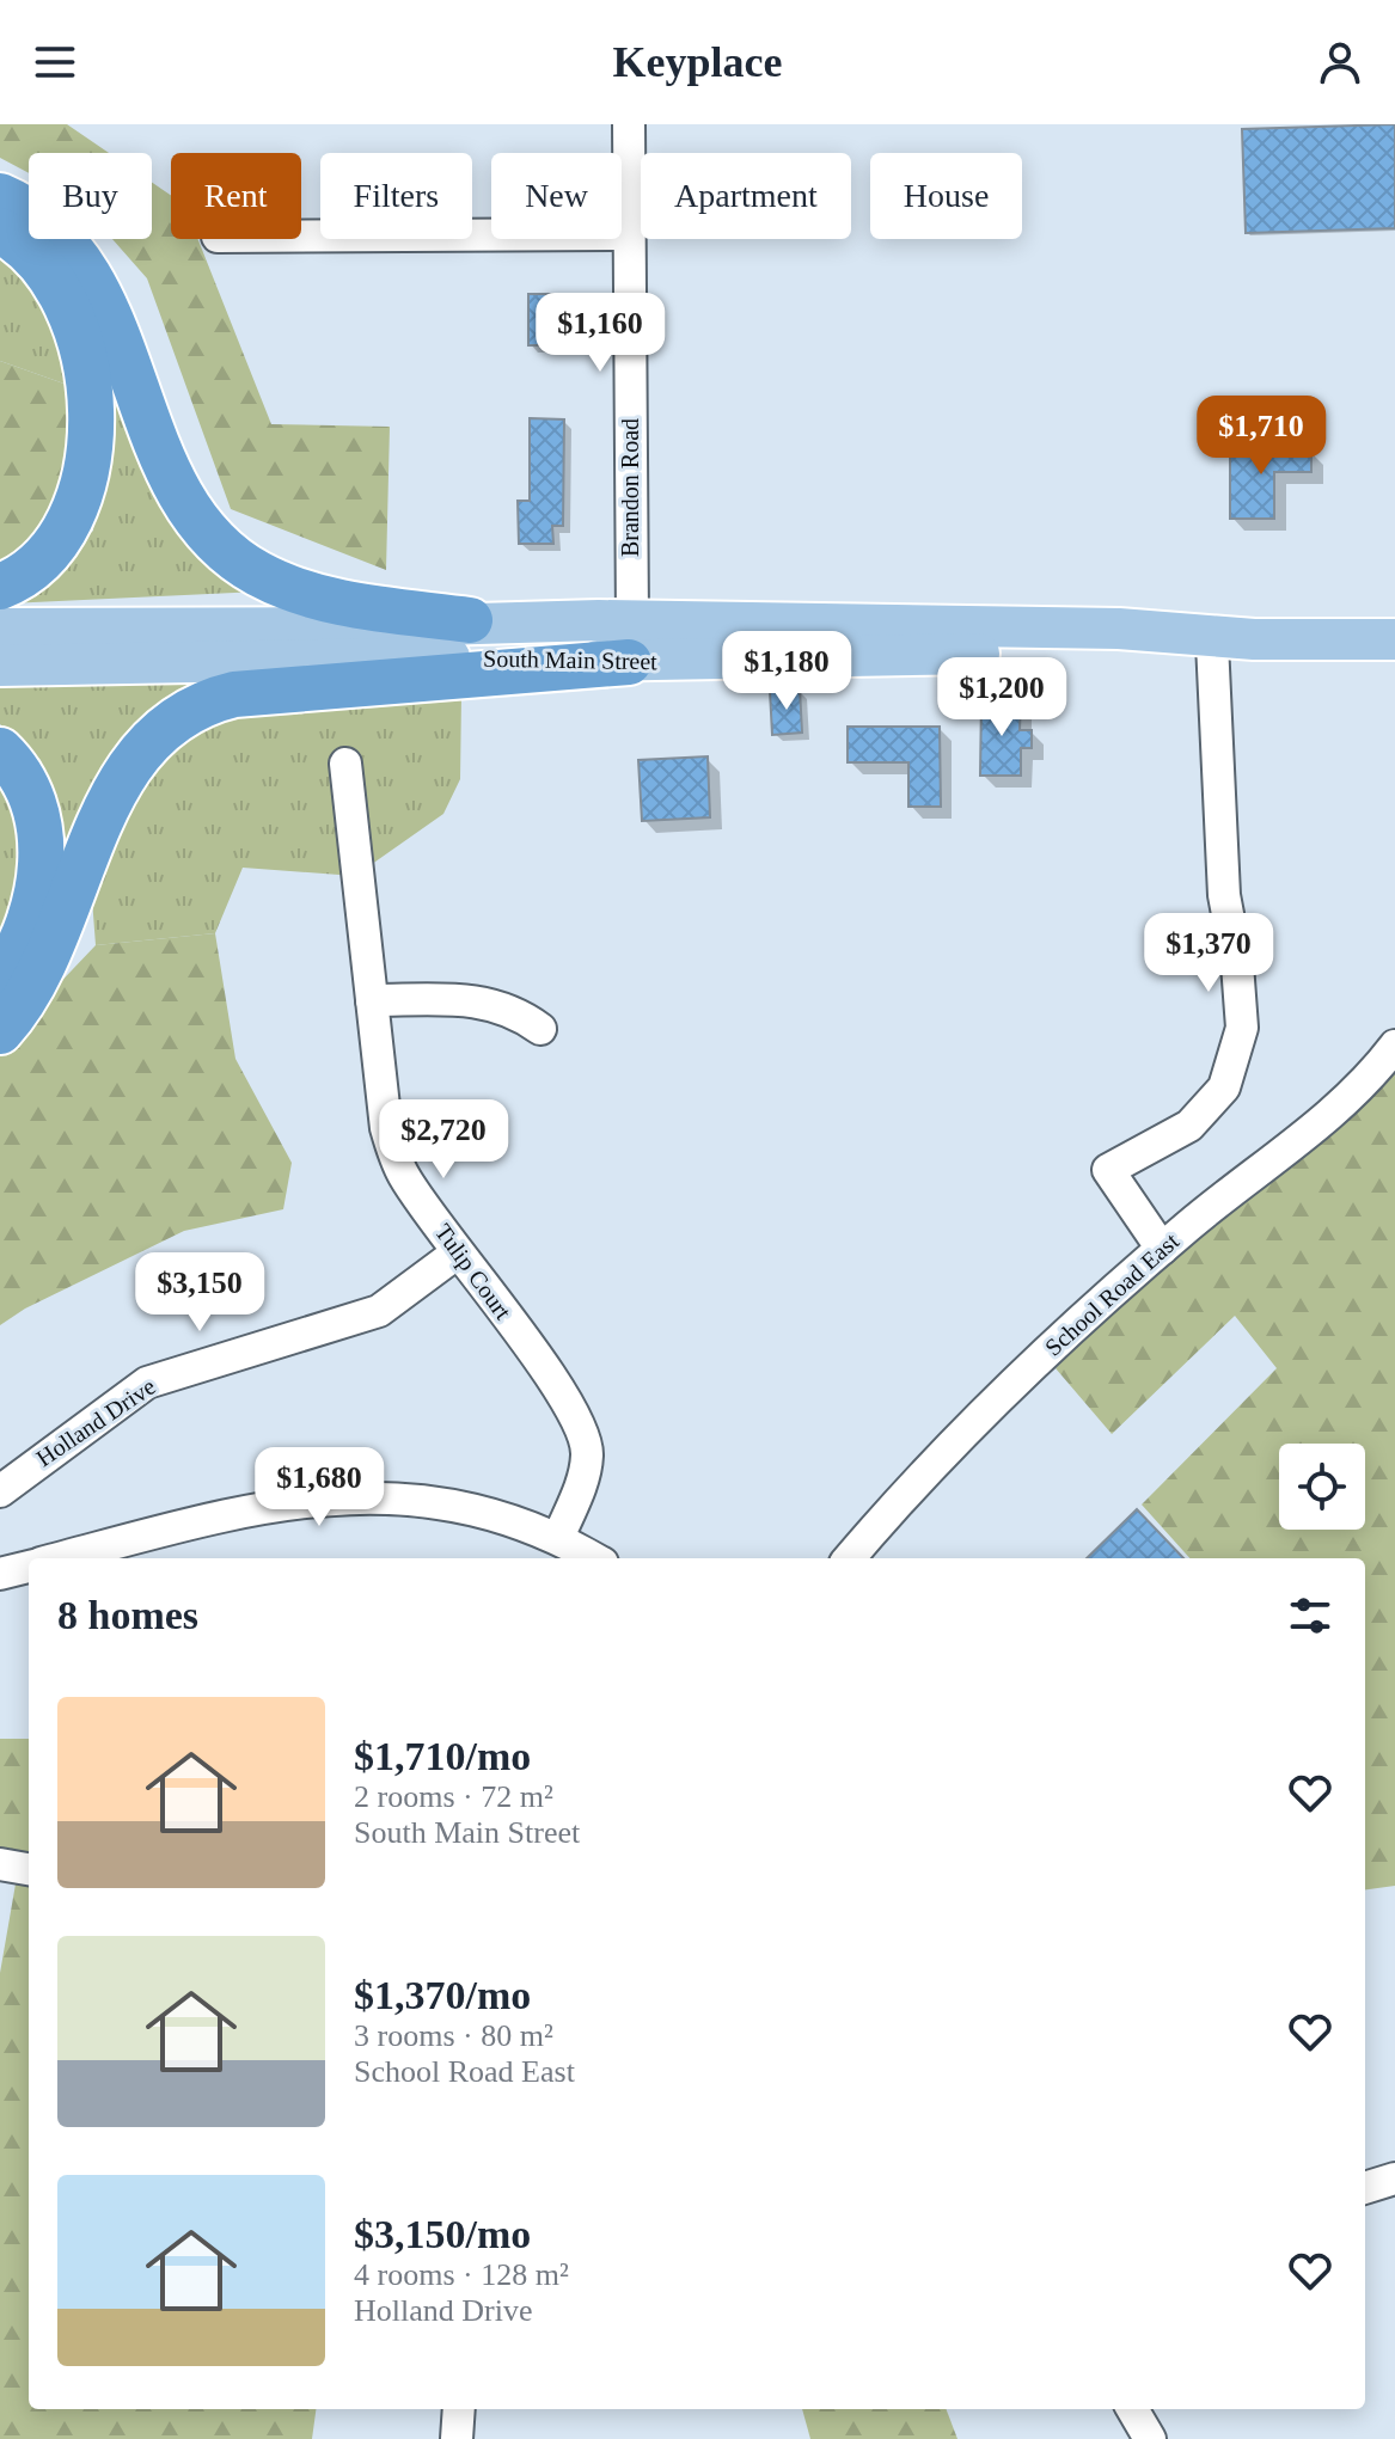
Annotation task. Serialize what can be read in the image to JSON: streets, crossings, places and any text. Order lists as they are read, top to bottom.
{
  "streets": {
    "main road": ["South Main Street"],
    "street": [
      "Brandon Road",
      "Tulip Court",
      "School Road East",
      "Holland Drive"
    ]
  },
  "crossings": [
    ["Brandon Road", "South Main Street"],
    ["Tulip Court", "Holland Drive"]
  ],
  "page": {
    "header": "Keyplace",
    "chip": [
      "Buy",
      "Rent",
      "Filters",
      "New",
      "Apartment",
      "House"
    ],
    "price": [
      "$1,160",
      "$1,710",
      "$1,180",
      "$1,200",
      "$1,370",
      "$2,720",
      "$3,150",
      "$1,680"
    ],
    "heading": "8 homes",
    "list": [
      {
        "name": "$1,710/mo",
        "note": "2 rooms · 72 m² · South Main Street"
      },
      {
        "name": "$1,370/mo",
        "note": "3 rooms · 80 m² · School Road East"
      },
      {
        "name": "$3,150/mo",
        "note": "4 rooms · 128 m² · Holland Drive"
      }
    ]
  }
}
